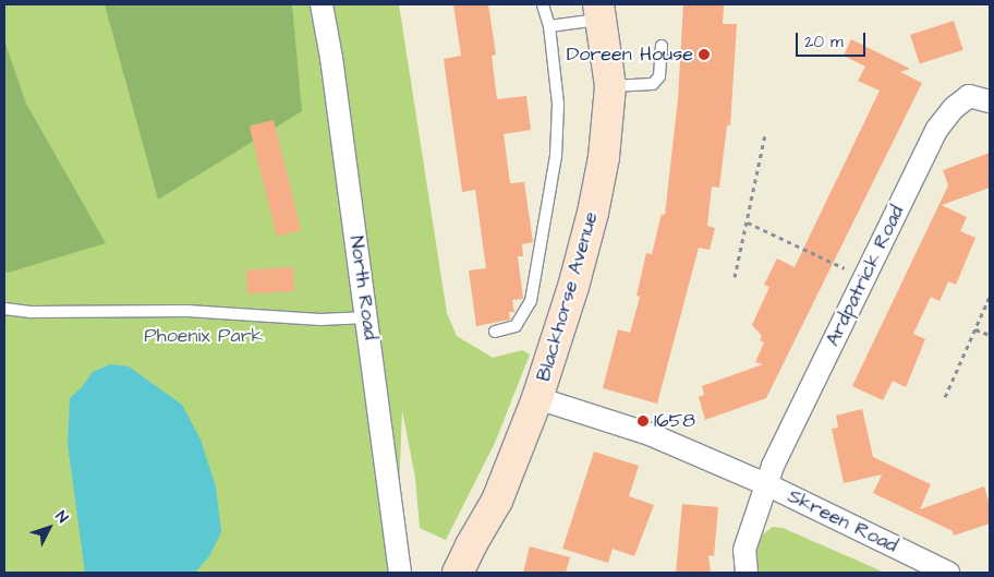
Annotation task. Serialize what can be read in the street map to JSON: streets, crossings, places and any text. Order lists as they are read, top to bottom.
{
  "streets": {
    "main road": ["Blackhorse Avenue"],
    "street": ["Ardpatrick Road", "North Road", "Skreen Road"]
  },
  "crossings": [
    ["Ardpatrick Road", "Skreen Road"],
    ["Blackhorse Avenue", "Skreen Road"]
  ],
  "parks": ["Phoenix Park"],
  "places": ["Doreen House", "1658"],
  "scale_bar": "20 m",
  "north": "top right"
}
